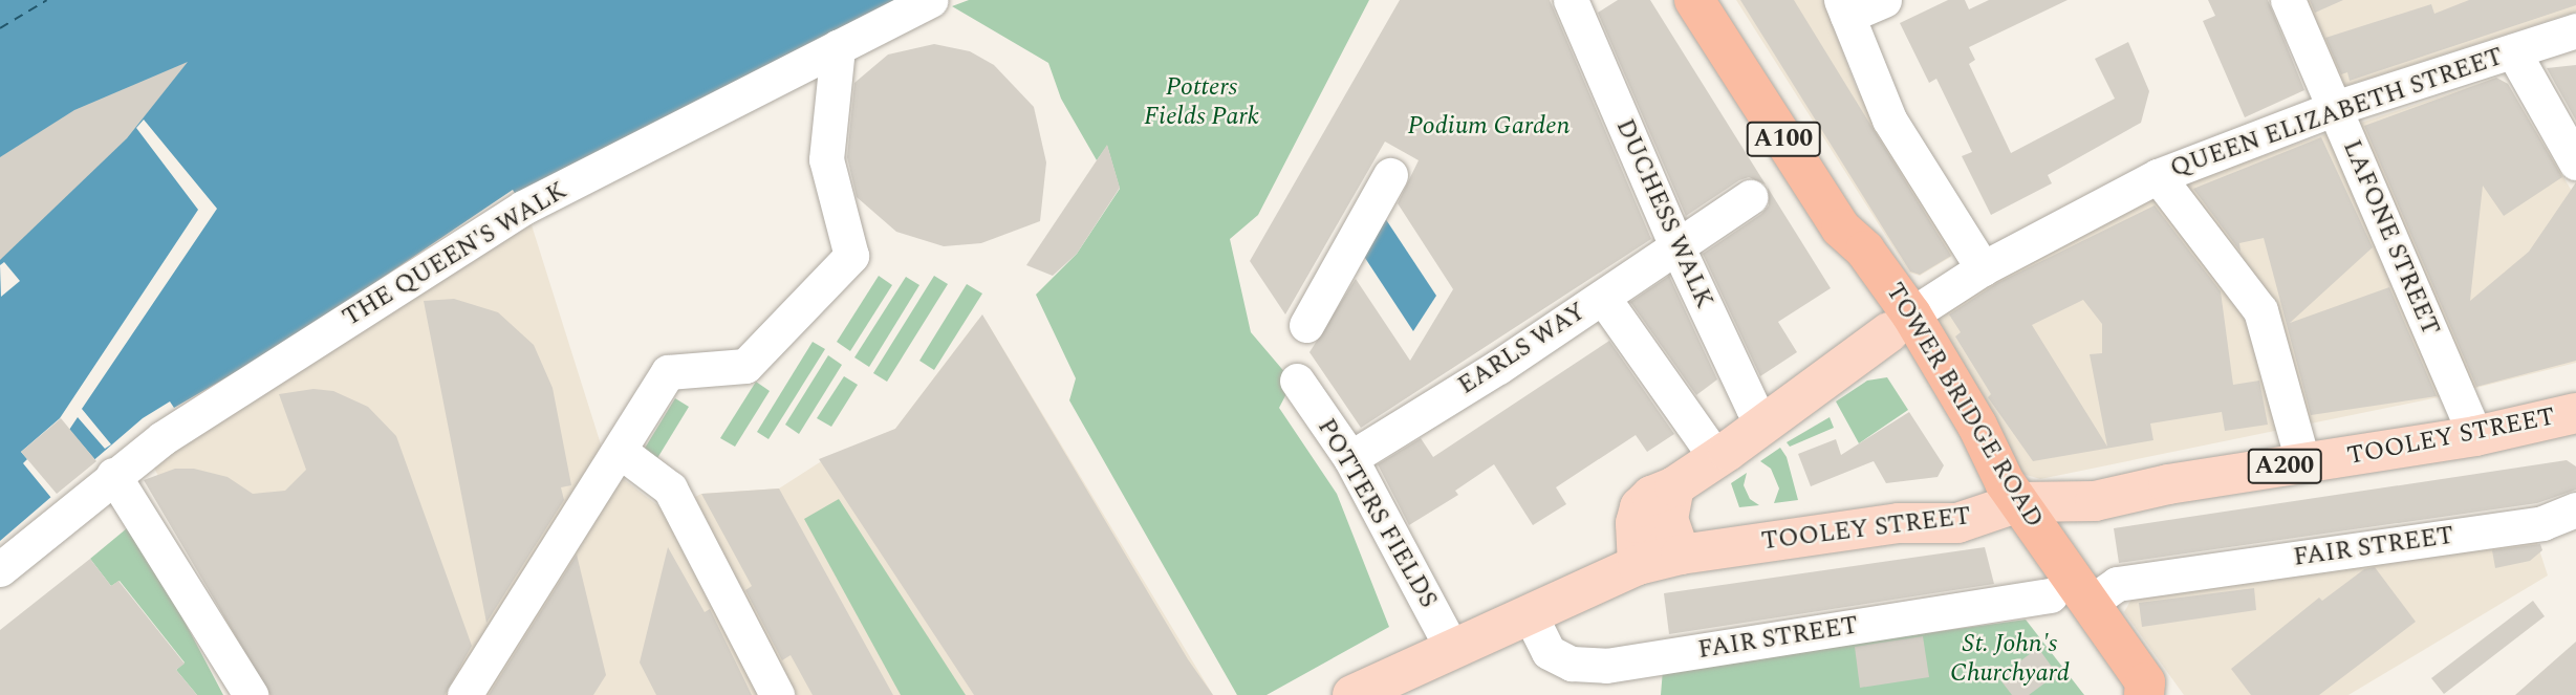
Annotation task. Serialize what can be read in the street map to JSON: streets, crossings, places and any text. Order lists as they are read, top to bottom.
{
  "streets": {
    "highway": ["A100", "TOWER BRIDGE ROAD"],
    "main road": ["TOOLEY STREET", "A200"],
    "street": [
      "QUEEN ELIZABETH STREET",
      "DUCHESS WALK",
      "LAFONE STREET",
      "THE QUEEN'S WALK",
      "EARLS WAY",
      "POTTERS FIELDS",
      "FAIR STREET"
    ]
  },
  "crossings": [
    ["QUEEN ELIZABETH STREET", "LAFONE STREET"],
    ["QUEEN ELIZABETH STREET", "TOWER BRIDGE ROAD"],
    ["LAFONE STREET", "TOOLEY STREET"],
    ["EARLS WAY", "POTTERS FIELDS"],
    ["TOWER BRIDGE ROAD", "TOOLEY STREET"],
    ["TOWER BRIDGE ROAD", "FAIR STREET"],
    ["TOOLEY STREET", "POTTERS FIELDS"],
    ["TOOLEY STREET", "FAIR STREET"]
  ],
  "parks": ["Potters Fields Park", "Podium Garden", "St. John's Churchyard"]
}
